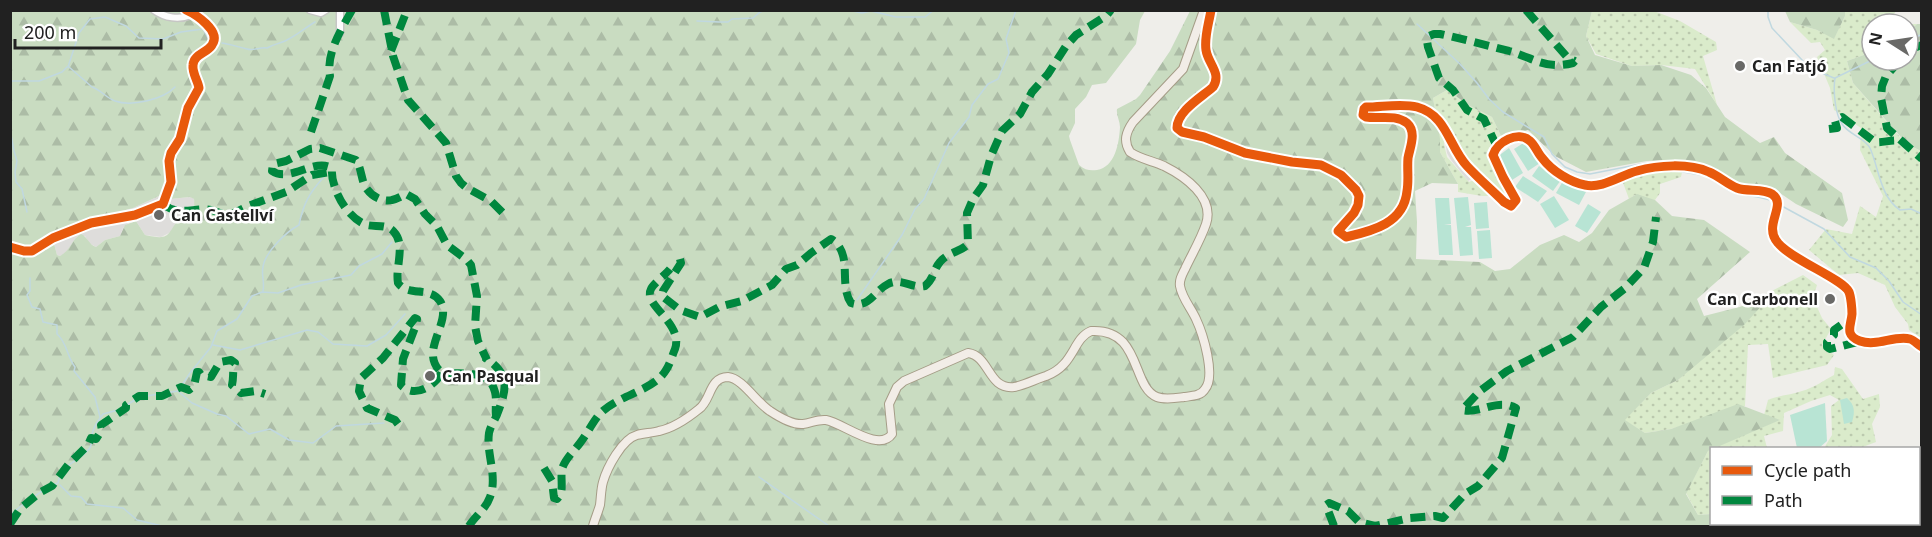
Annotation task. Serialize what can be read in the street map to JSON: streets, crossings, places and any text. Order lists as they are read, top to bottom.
{
  "places": [
    "Can Fatjó",
    "Can Castellví",
    "Can Carbonell",
    "Can Pasqual"
  ],
  "legend": ["Cycle path", "Path"],
  "scale_bar": "200 m",
  "north": "left"
}
